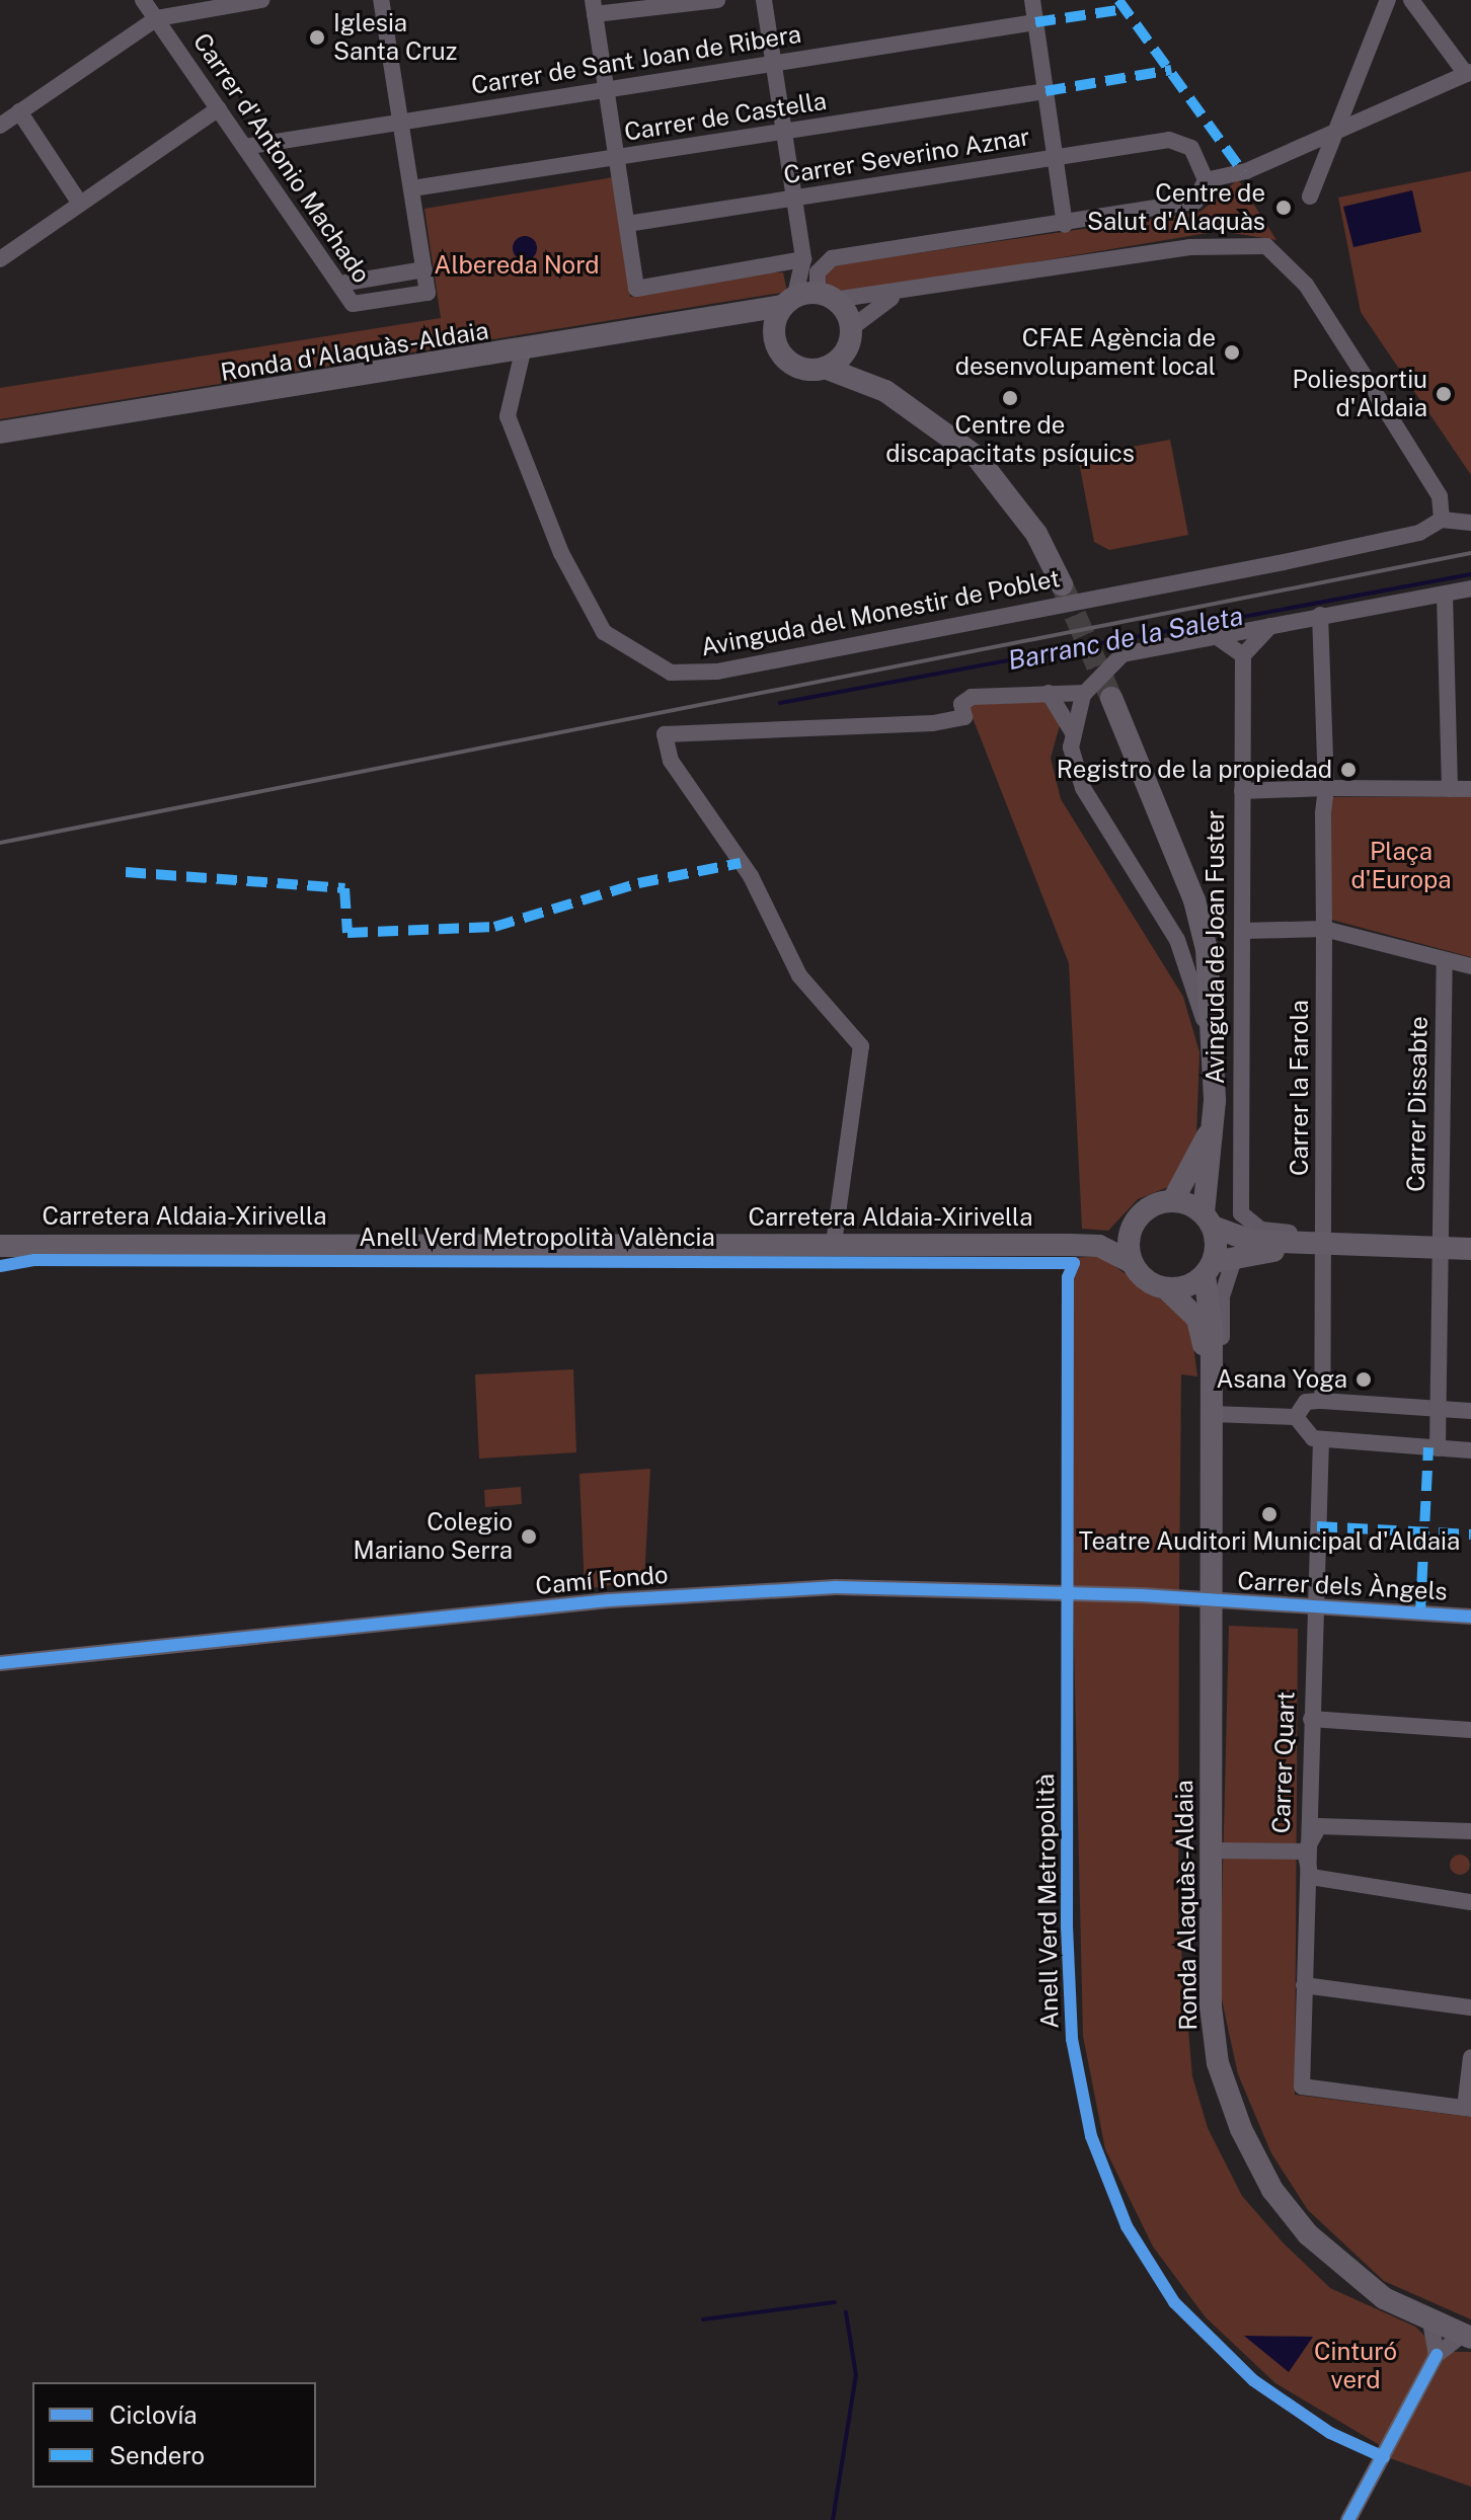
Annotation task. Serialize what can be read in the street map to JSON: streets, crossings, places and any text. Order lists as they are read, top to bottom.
{
  "streets": {
    "street": [
      "Carrer de Sant Joan de Ribera",
      "Carrer de Castella",
      "Carrer Severino Aznar",
      "Carrer d'Antonio Machado",
      "Ronda d'Alaquàs-Aldaia",
      "Avinguda del Monestir de Poblet",
      "Avinguda de Joan Fuster",
      "Carrer la Farola",
      "Carrer Dissabte",
      "Carretera Aldaia-Xirivella",
      "Camí Fondo",
      "Carrer dels Àngels",
      "Carrer Quart",
      "Ronda Alaquàs-Aldaia"
    ],
    "cycle path": ["Anell Verd Metropolità València"]
  },
  "crossings": [
    ["Carrer de Sant Joan de Ribera", "Carrer d'Antonio Machado"],
    ["Ronda d'Alaquàs-Aldaia", "Avinguda del Monestir de Poblet"],
    ["Avinguda de Joan Fuster", "Carrer la Farola"],
    ["Camí Fondo", "Carrer dels Àngels"],
    ["Camí Fondo", "Ronda Alaquàs-Aldaia"],
    ["Carrer dels Àngels", "Carrer Quart"],
    ["Carrer dels Àngels", "Ronda Alaquàs-Aldaia"]
  ],
  "water": ["Barranc de la Saleta"],
  "parks": ["Albereda Nord", "Plaça d'Europa", "Cinturó verd"],
  "places": [
    "Iglesia Santa Cruz",
    "Centre de Salut d'Alaquàs",
    "CFAE Agència de desenvolupament local",
    "Poliesportiu d'Aldaia",
    "Centre de discapacitats psíquics",
    "Registro de la propiedad",
    "Asana Yoga",
    "Teatre Auditori Municipal d'Aldaia",
    "Colegio Mariano Serra"
  ],
  "legend": ["Ciclovía", "Sendero"]
}
